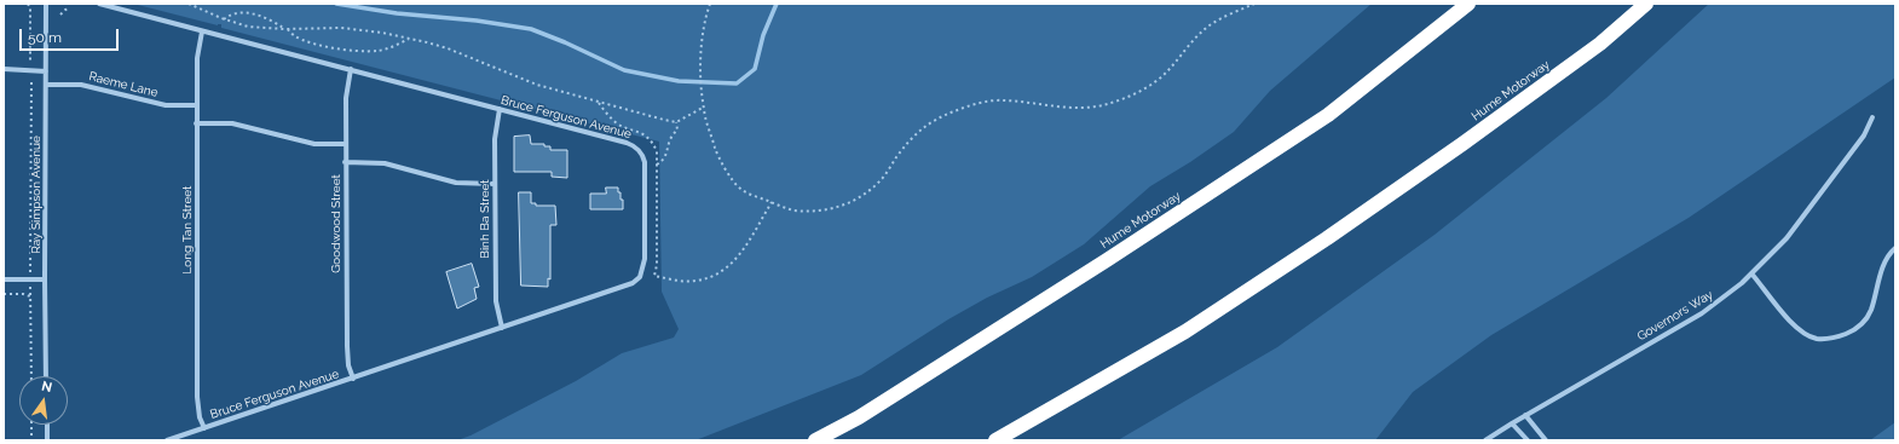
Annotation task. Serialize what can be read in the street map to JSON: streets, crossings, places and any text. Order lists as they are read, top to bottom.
{
  "streets": {
    "highway": ["Hume Motorway"],
    "street": [
      "Raeme Lane",
      "Bruce Ferguson Avenue",
      "Ray Simpson Avenue",
      "Binh Ba Street",
      "Goodwood Street",
      "Long Tan Street",
      "Governors Way"
    ]
  },
  "crossings": [
    ["Raeme Lane", "Ray Simpson Avenue"],
    ["Raeme Lane", "Long Tan Street"],
    ["Bruce Ferguson Avenue", "Binh Ba Street"],
    ["Bruce Ferguson Avenue", "Goodwood Street"],
    ["Bruce Ferguson Avenue", "Long Tan Street"]
  ],
  "scale_bar": "50 m",
  "north": "top"
}
